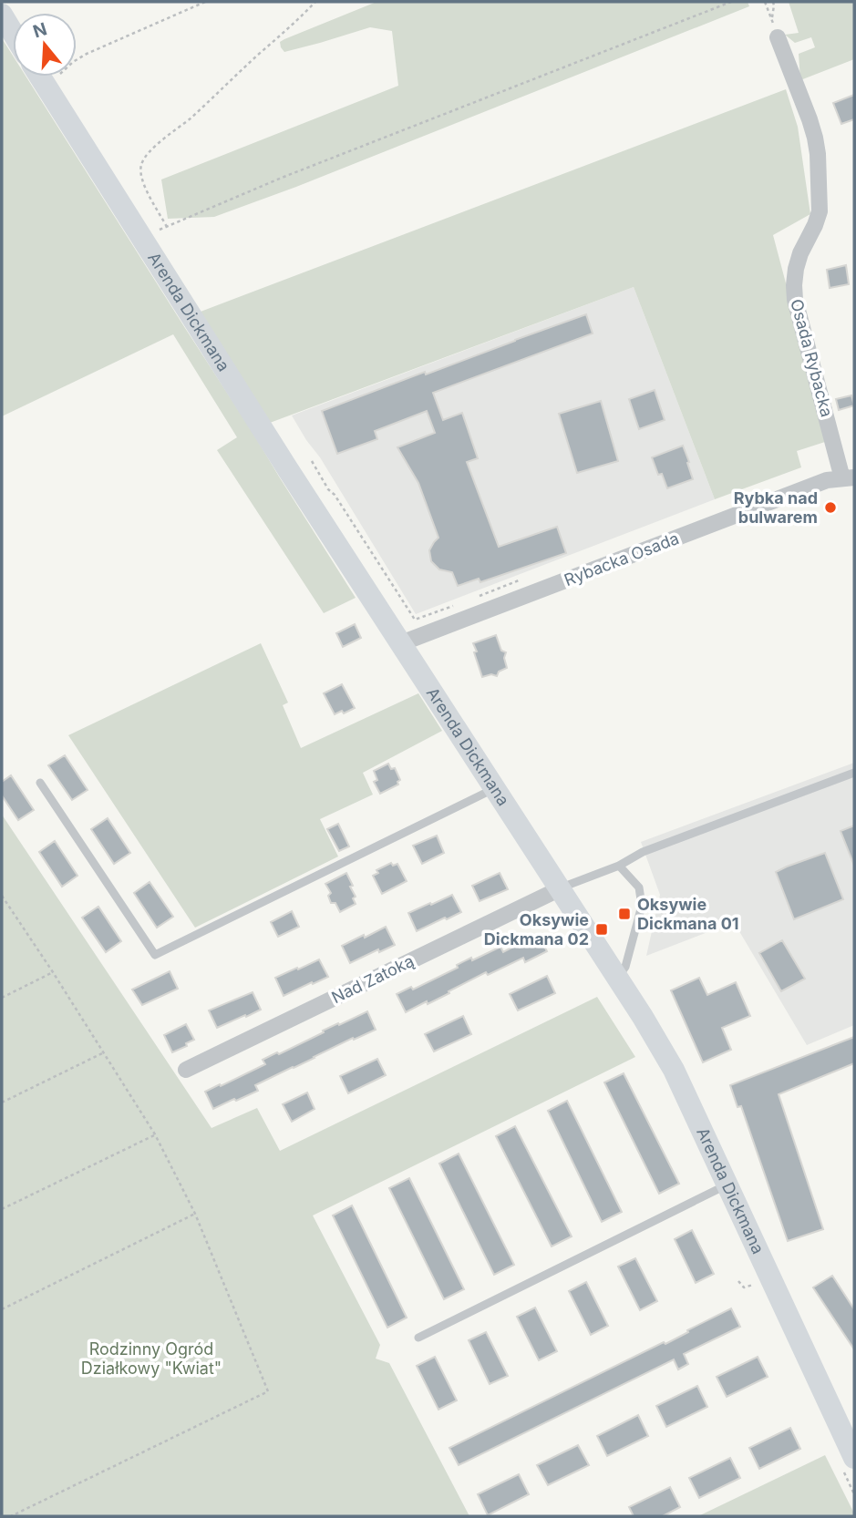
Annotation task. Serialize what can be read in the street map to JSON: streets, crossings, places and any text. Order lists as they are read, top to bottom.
{
  "streets": {
    "street": [
      "Arenda Dickmana",
      "Osada Rybacka",
      "Rybacka Osada",
      "Nad Zatoką"
    ]
  },
  "crossings": [
    ["Arenda Dickmana", "Rybacka Osada"],
    ["Arenda Dickmana", "Nad Zatoką"],
    ["Osada Rybacka", "Rybacka Osada"]
  ],
  "parks": ["Rodzinny Ogród Działkowy \"Kwiat\""],
  "places": {
    "other": ["Rybka nad bulwarem"],
    "transit": ["Oksywie Dickmana 01", "Oksywie Dickmana 02"]
  },
  "north": "top"
}
